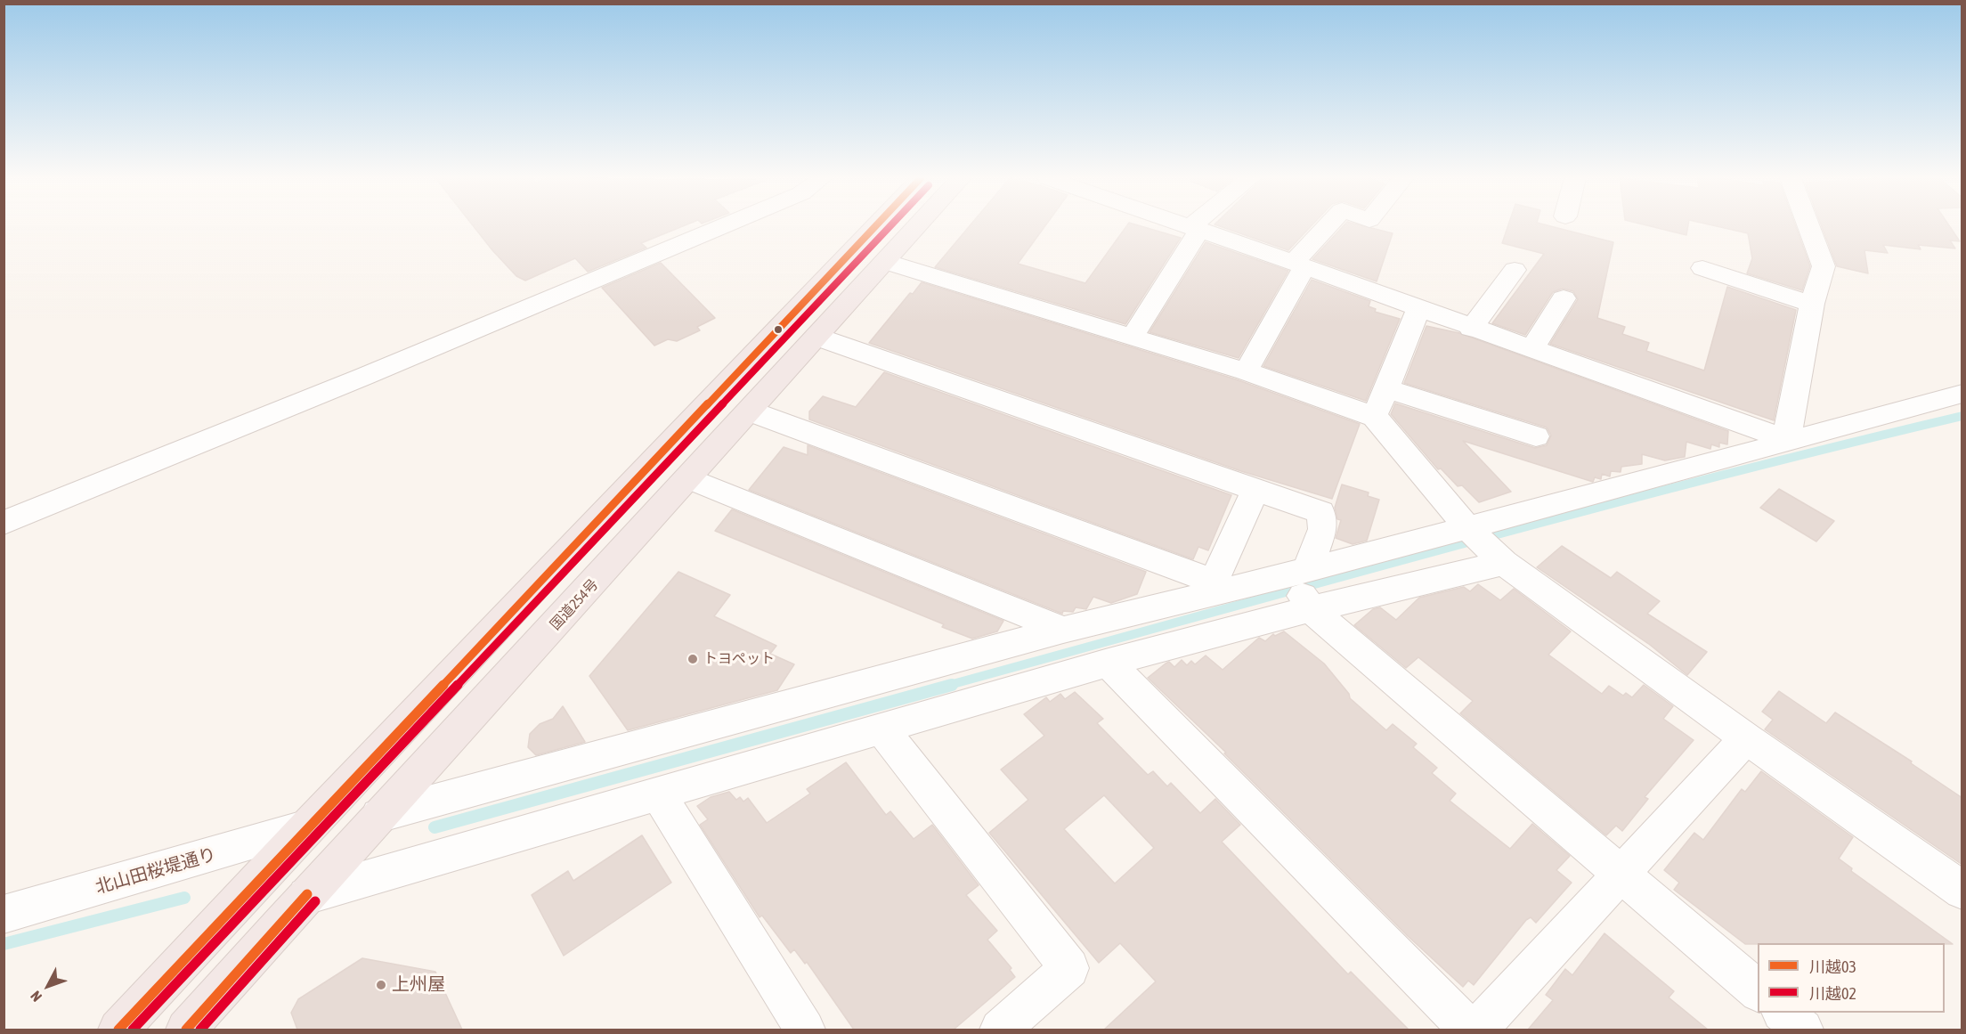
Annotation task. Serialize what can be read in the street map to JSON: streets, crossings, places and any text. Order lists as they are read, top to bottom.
{
  "streets": {
    "highway": ["国道254号"],
    "street": ["北山田桜堤通り"]
  },
  "places": ["トヨペット", "上州屋"],
  "lines": ["transit line 川越03", "transit line 川越02"],
  "legend": ["川越03", "川越02"],
  "north": "bottom left"
}
